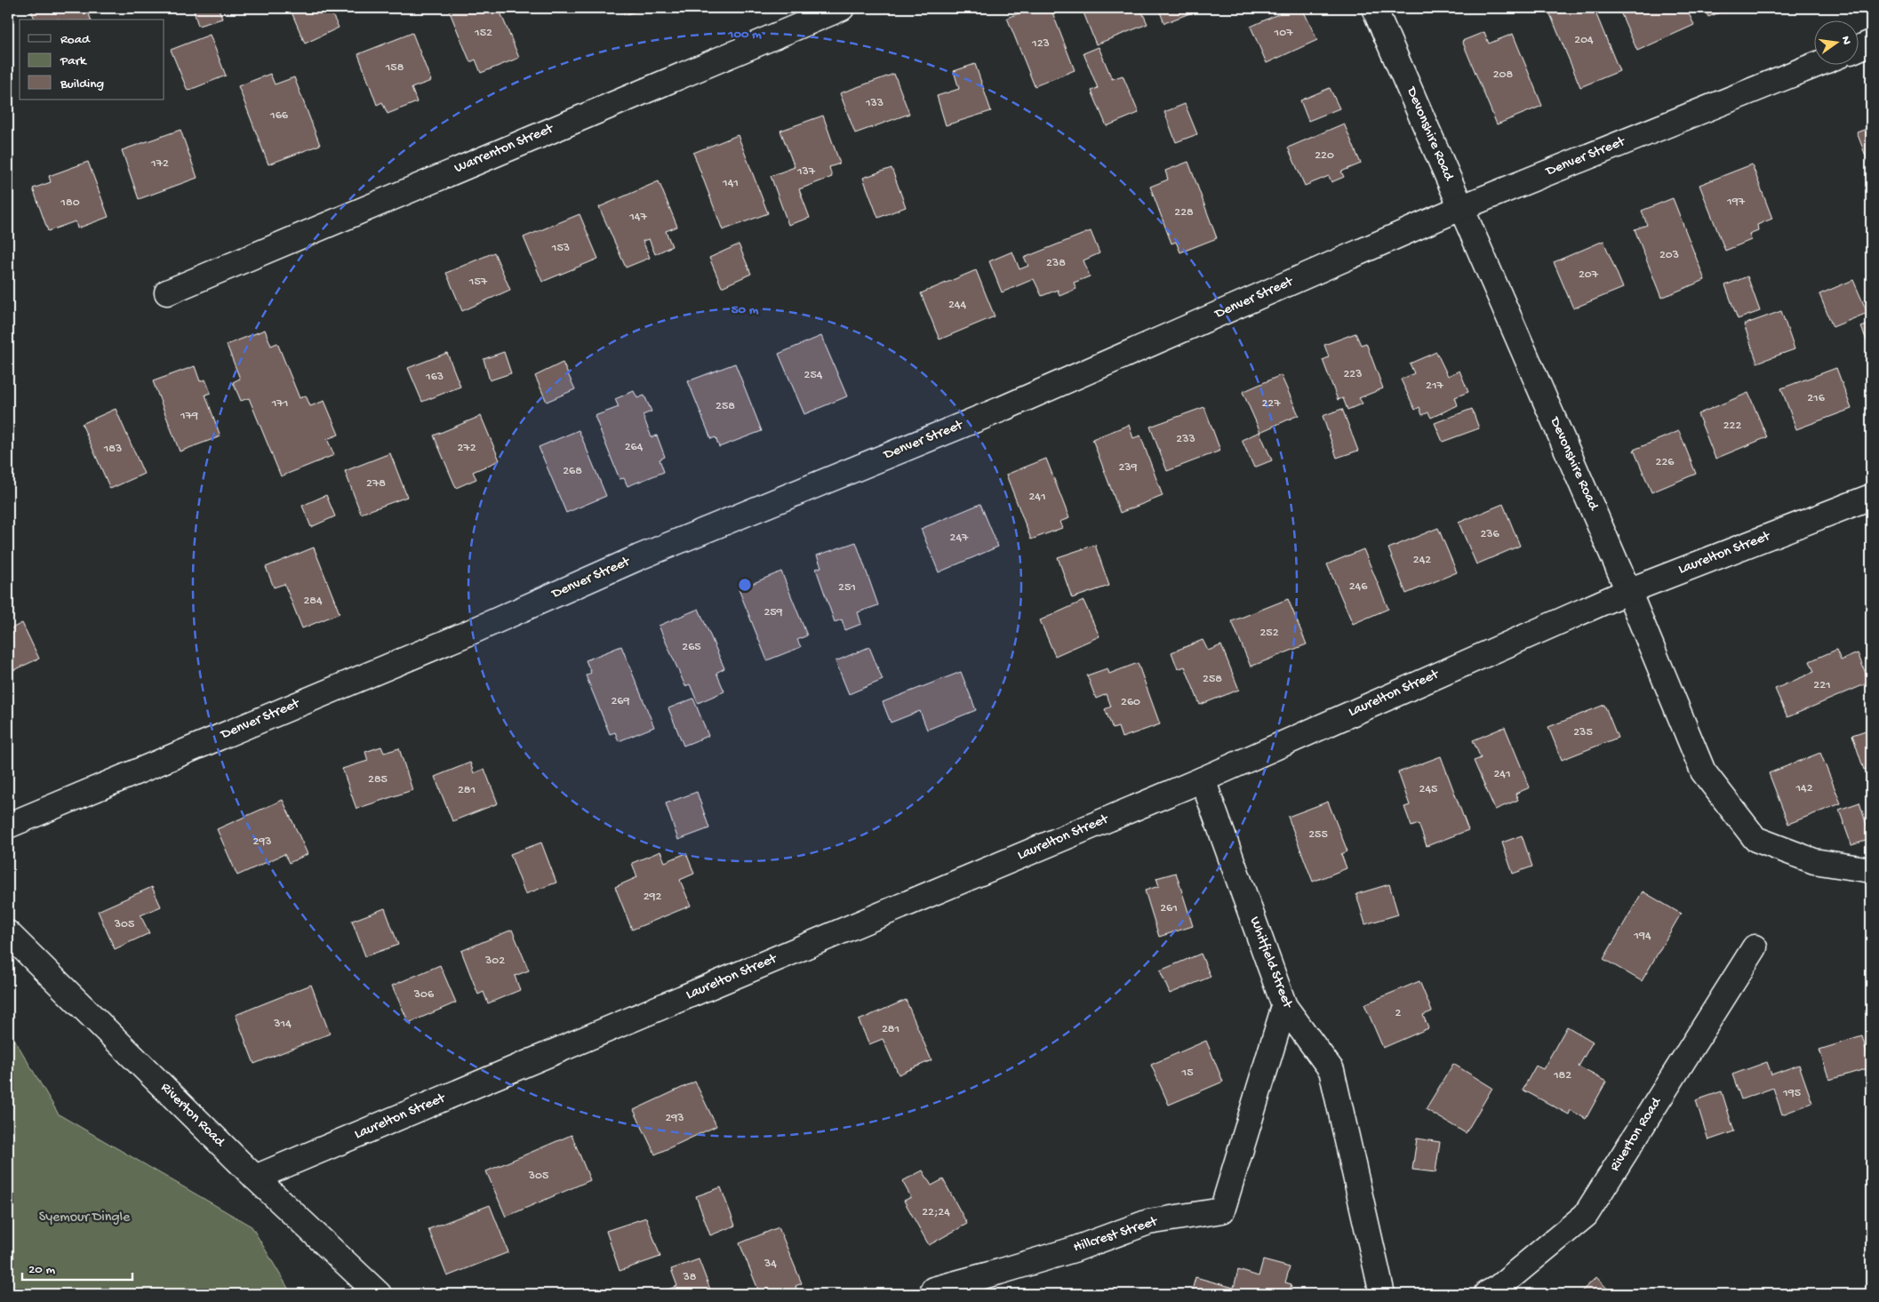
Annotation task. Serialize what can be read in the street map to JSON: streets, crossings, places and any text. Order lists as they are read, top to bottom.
{
  "streets": {
    "street": [
      "Devonshire Road",
      "Warrenton Street",
      "Denver Street",
      "Laurelton Street",
      "Whitfield Street",
      "Riverton Road",
      "Hillcrest Street"
    ]
  },
  "crossings": [
    ["Devonshire Road", "Denver Street"],
    ["Devonshire Road", "Laurelton Street"],
    ["Laurelton Street", "Whitfield Street"],
    ["Laurelton Street", "Riverton Road"],
    ["Whitfield Street", "Hillcrest Street"]
  ],
  "parks": ["Syemour Dingle"],
  "house_numbers": [
    "152",
    "107",
    "204",
    "123",
    "158",
    "208",
    "133",
    "166",
    "220",
    "172",
    "137",
    "141",
    "197",
    "180",
    "228",
    "147",
    "153",
    "203",
    "238",
    "207",
    "157",
    "244",
    "223",
    "254",
    "163",
    "217",
    "216",
    "171",
    "227",
    "258",
    "179",
    "222",
    "233",
    "264",
    "272",
    "183",
    "226",
    "239",
    "268",
    "278",
    "241",
    "236",
    "247",
    "242",
    "246",
    "251",
    "284",
    "259",
    "252",
    "265",
    "258",
    "221",
    "269",
    "260",
    "235",
    "241",
    "285",
    "142",
    "245",
    "281",
    "255",
    "293",
    "292",
    "261",
    "305",
    "194",
    "302",
    "306",
    "2",
    "314",
    "281",
    "15",
    "182",
    "195",
    "293",
    "305",
    "22;24",
    "34",
    "38"
  ],
  "legend": ["Road", "Park", "Building"],
  "scale_bar": "20 m",
  "north": "right",
  "rings": ["100 m", "50 m"]
}
